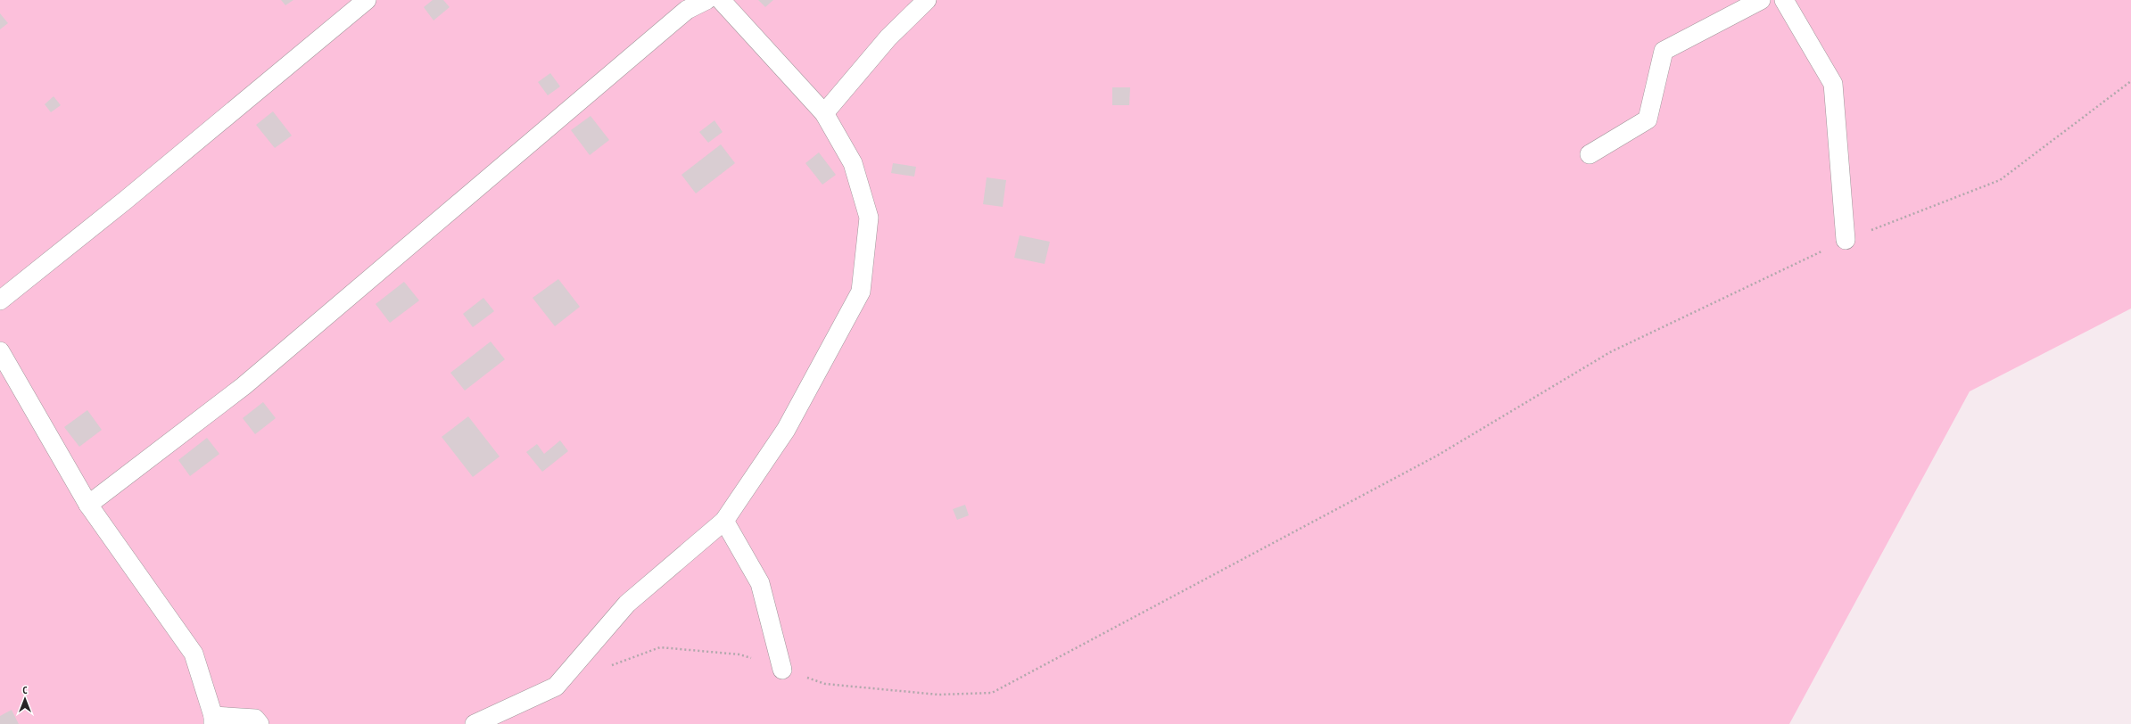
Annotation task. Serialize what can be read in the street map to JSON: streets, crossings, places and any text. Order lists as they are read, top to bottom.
{
  "north": "top"
}
